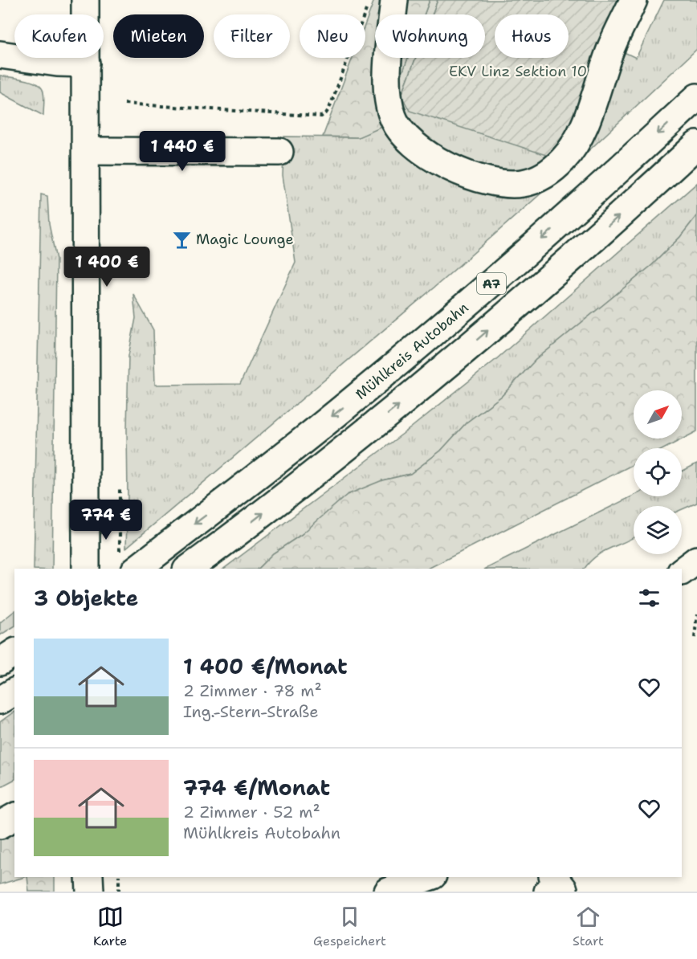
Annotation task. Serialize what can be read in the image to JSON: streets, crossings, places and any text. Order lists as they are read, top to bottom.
{
  "streets": {
    "main road": ["A7", "Mühlkreis Autobahn"]
  },
  "parks": ["EKV Linz Sektion 10"],
  "places": {
    "bar": ["Magic Lounge"]
  },
  "north": "top right",
  "page": {
    "chip": [
      "Kaufen",
      "Mieten",
      "Filter",
      "Neu",
      "Wohnung",
      "Haus"
    ],
    "price": ["1 440 €", "1 400 €", "774 €"],
    "heading": "3 Objekte",
    "list": [
      {
        "name": "1 400 €/Monat",
        "note": "2 Zimmer · 78 m² · Ing.-Stern-Straße"
      },
      {
        "name": "774 €/Monat",
        "note": "2 Zimmer · 52 m² · Mühlkreis Autobahn"
      }
    ],
    "tabs": ["Karte", "Gespeichert", "Start"]
  }
}
